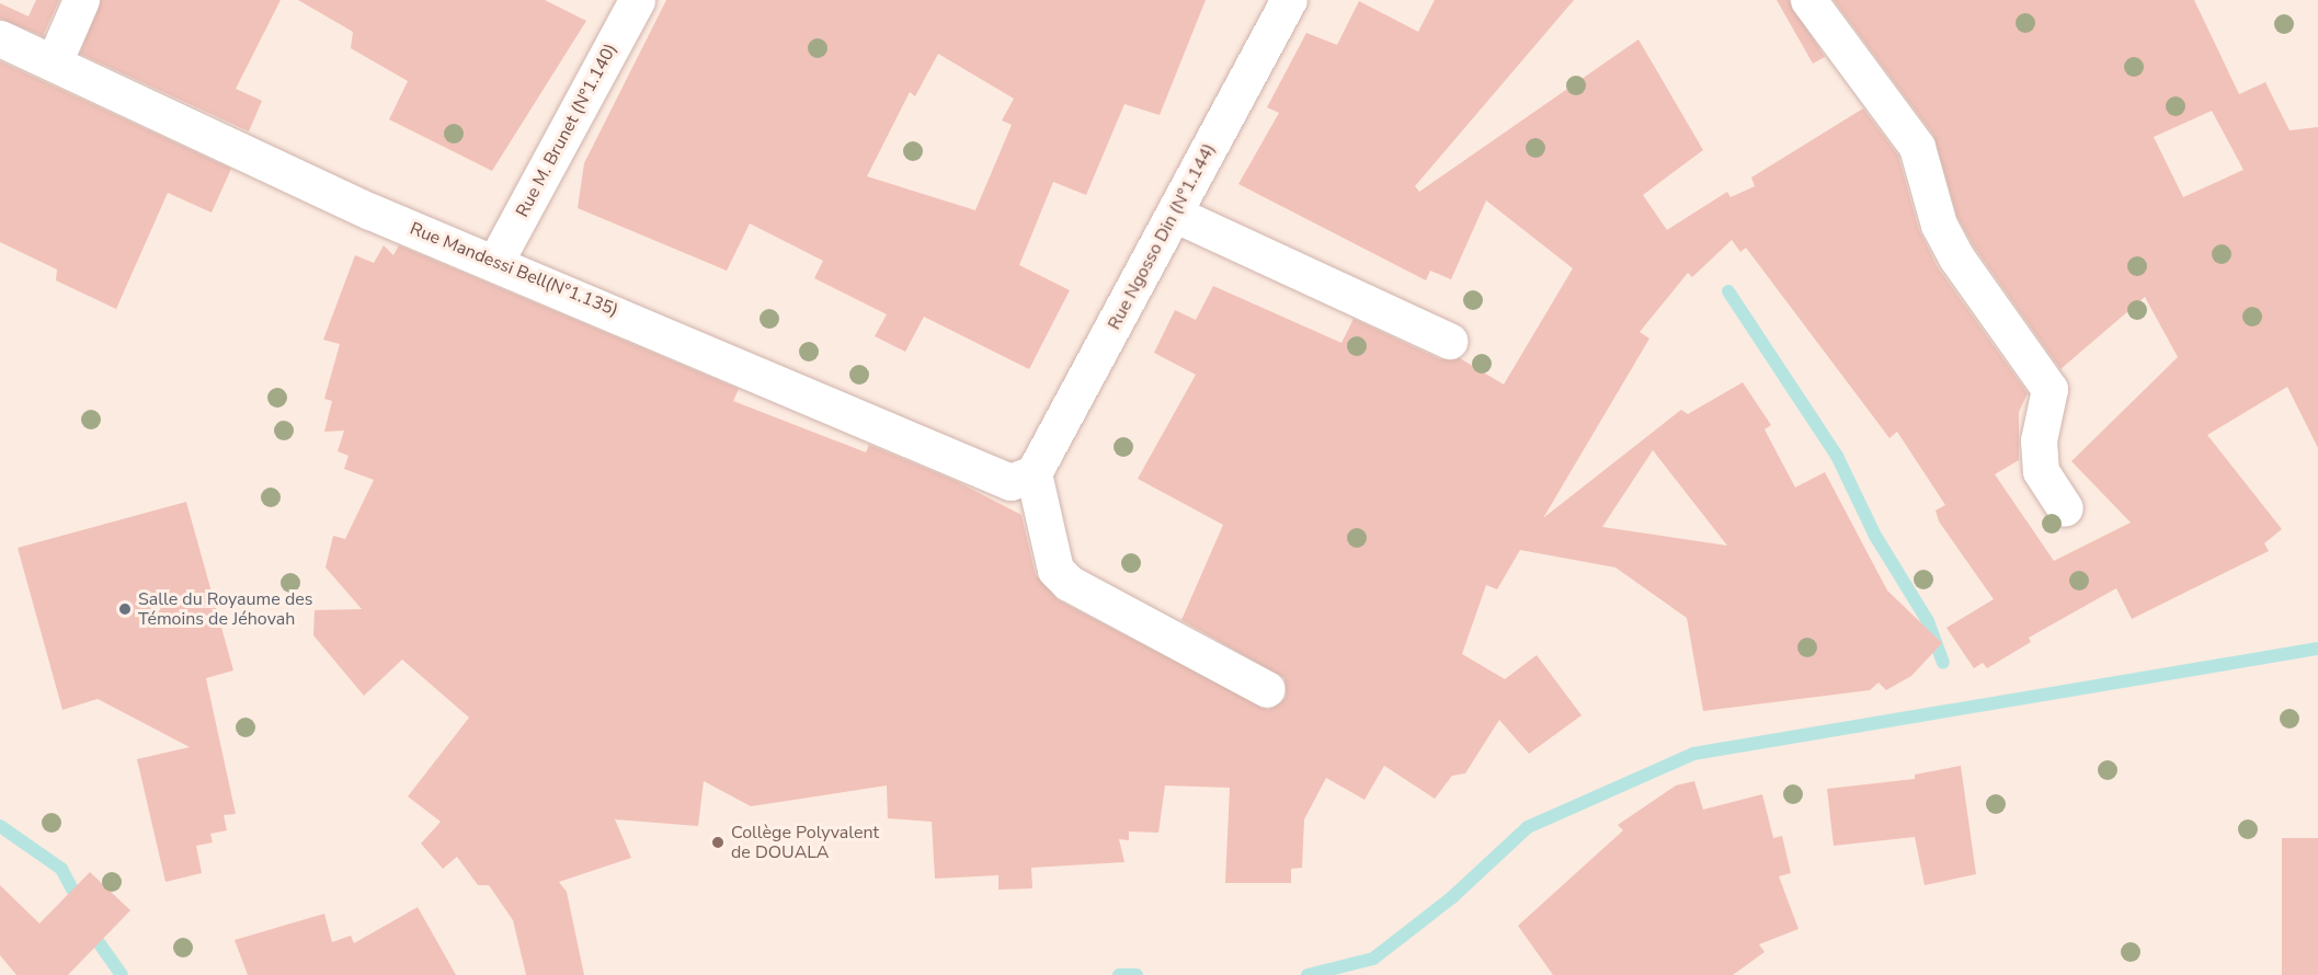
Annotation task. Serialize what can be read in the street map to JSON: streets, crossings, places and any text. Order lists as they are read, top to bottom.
{
  "streets": {
    "street": ["Rue M. Brunet (N°1.140)", "Rue Ngosso Din (N°1.144)", "Rue Mandessi Bell(N°1.135)"]
  },
  "crossings": [
    ["Rue M. Brunet (N°1.140)", "Rue Mandessi Bell(N°1.135)"],
    ["Rue Ngosso Din (N°1.144)", "Rue Mandessi Bell(N°1.135)"]
  ],
  "places": ["Salle du Royaume des Témoins de Jéhovah", "Collège Polyvalent de DOUALA"]
}
